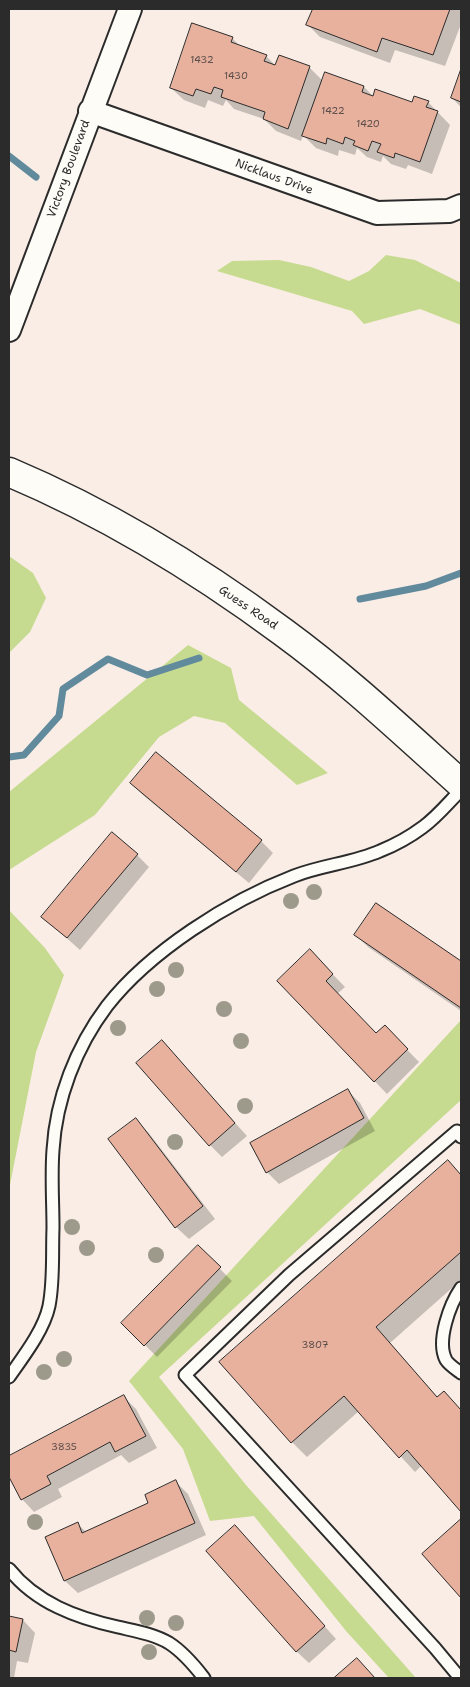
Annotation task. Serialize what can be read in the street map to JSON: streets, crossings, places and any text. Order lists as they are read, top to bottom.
{
  "streets": {
    "main road": ["Guess Road"],
    "street": ["Victory Boulevard", "Nicklaus Drive"]
  },
  "crossings": [
    ["Victory Boulevard", "Nicklaus Drive"]
  ],
  "house_numbers": [
    "1432",
    "1430",
    "1422",
    "1420",
    "3807",
    "3835"
  ]
}
